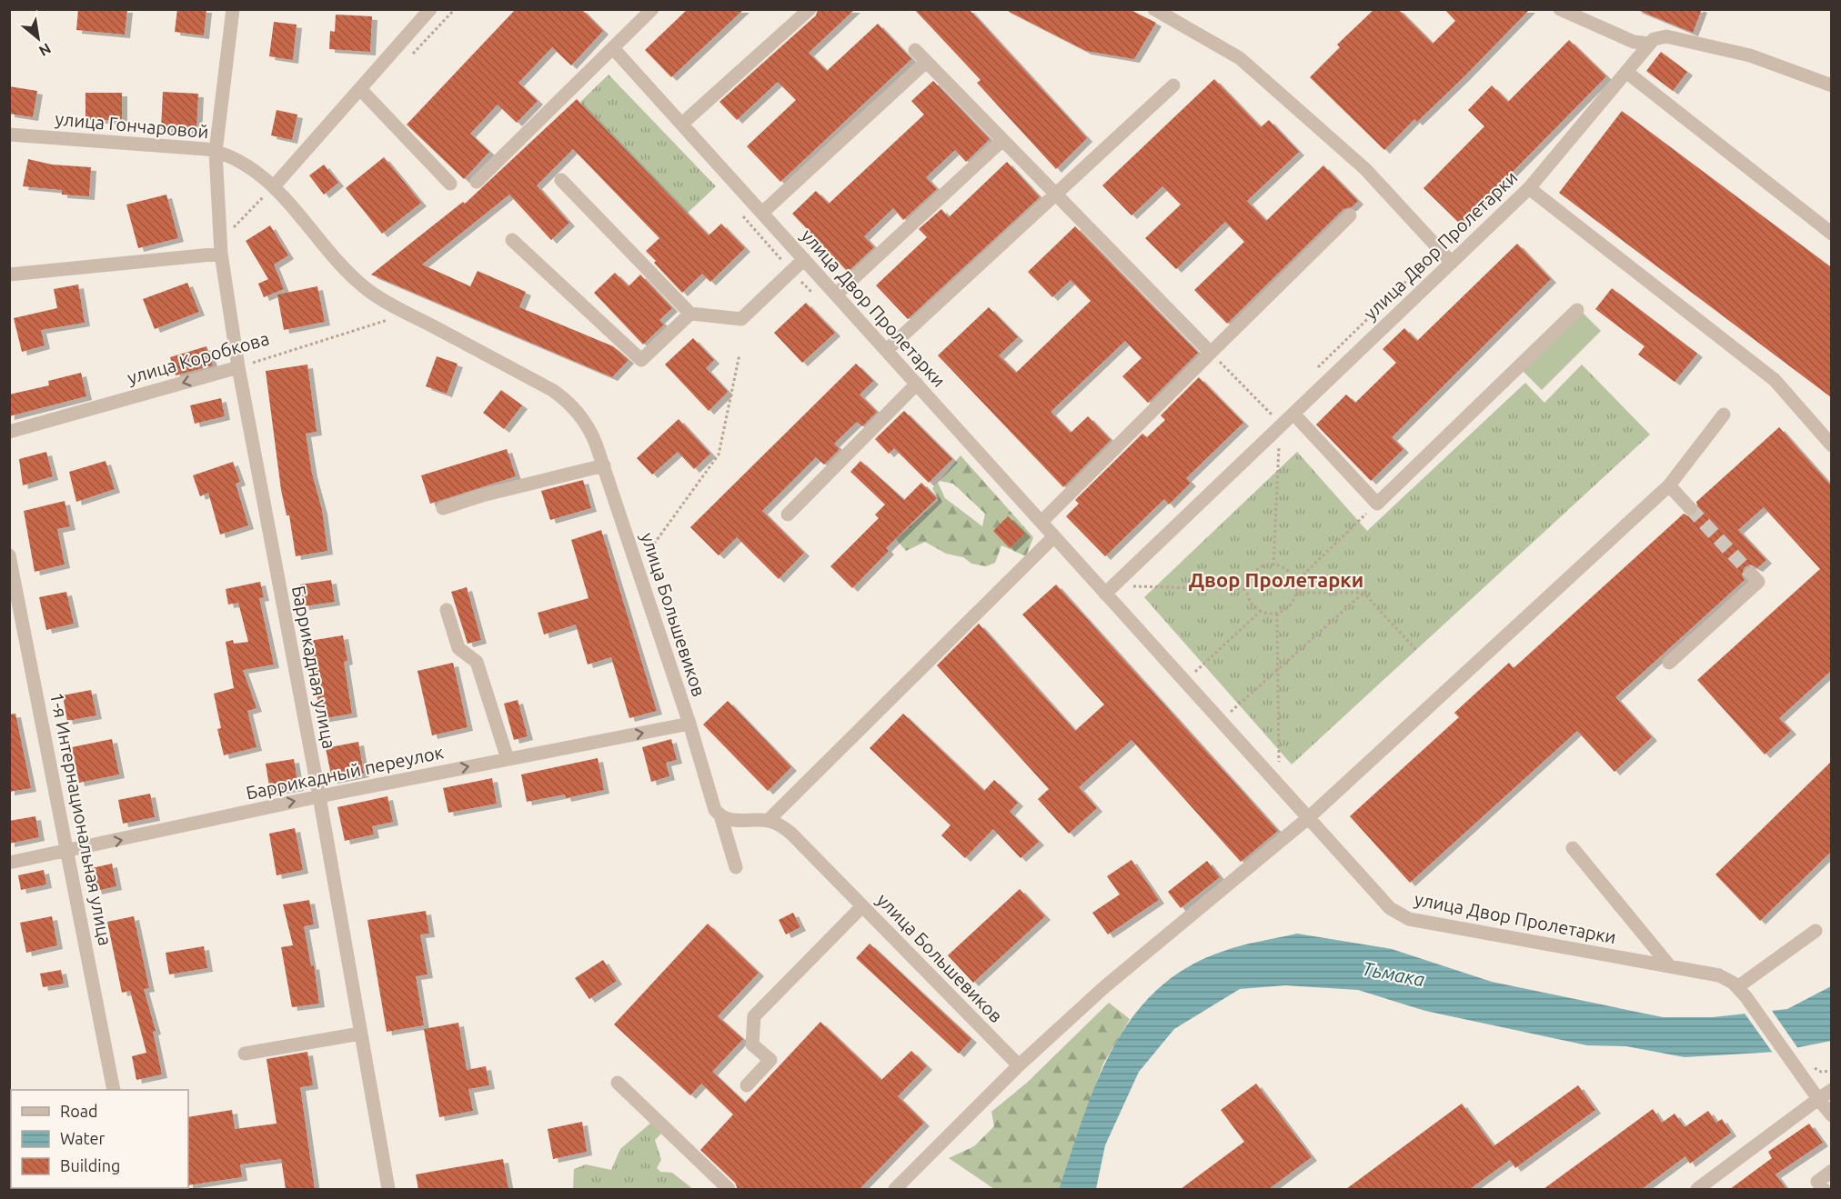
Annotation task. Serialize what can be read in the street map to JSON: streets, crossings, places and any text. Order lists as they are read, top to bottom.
{
  "streets": {
    "street": [
      "улица Гончаровой",
      "улица Двор Пролетарки",
      "улица Коробкова",
      "улица Большевиков",
      "Баррикадная улица",
      "Баррикадный переулок",
      "1-я Интернациональная улица"
    ]
  },
  "crossings": [
    ["улица Гончаровой", "улица Большевиков"],
    ["улица Гончаровой", "Баррикадная улица"],
    ["улица Коробкова", "Баррикадная улица"],
    ["улица Большевиков", "Баррикадный переулок"],
    ["Баррикадная улица", "Баррикадный переулок"],
    ["Баррикадный переулок", "1-я Интернациональная улица"]
  ],
  "one_way": ["улица Коробкова", "Баррикадный переулок"],
  "districts": ["Двор Пролетарки"],
  "water": ["Тьмака"],
  "legend": ["Road", "Water", "Building"],
  "north": "bottom right"
}
